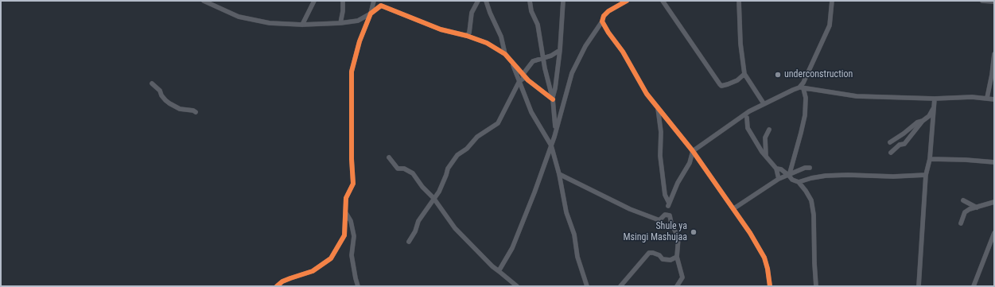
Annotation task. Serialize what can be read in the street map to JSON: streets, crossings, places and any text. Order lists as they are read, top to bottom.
{
  "places": ["underconstruction", "Shule ya Msingi Mashujaa"]
}
